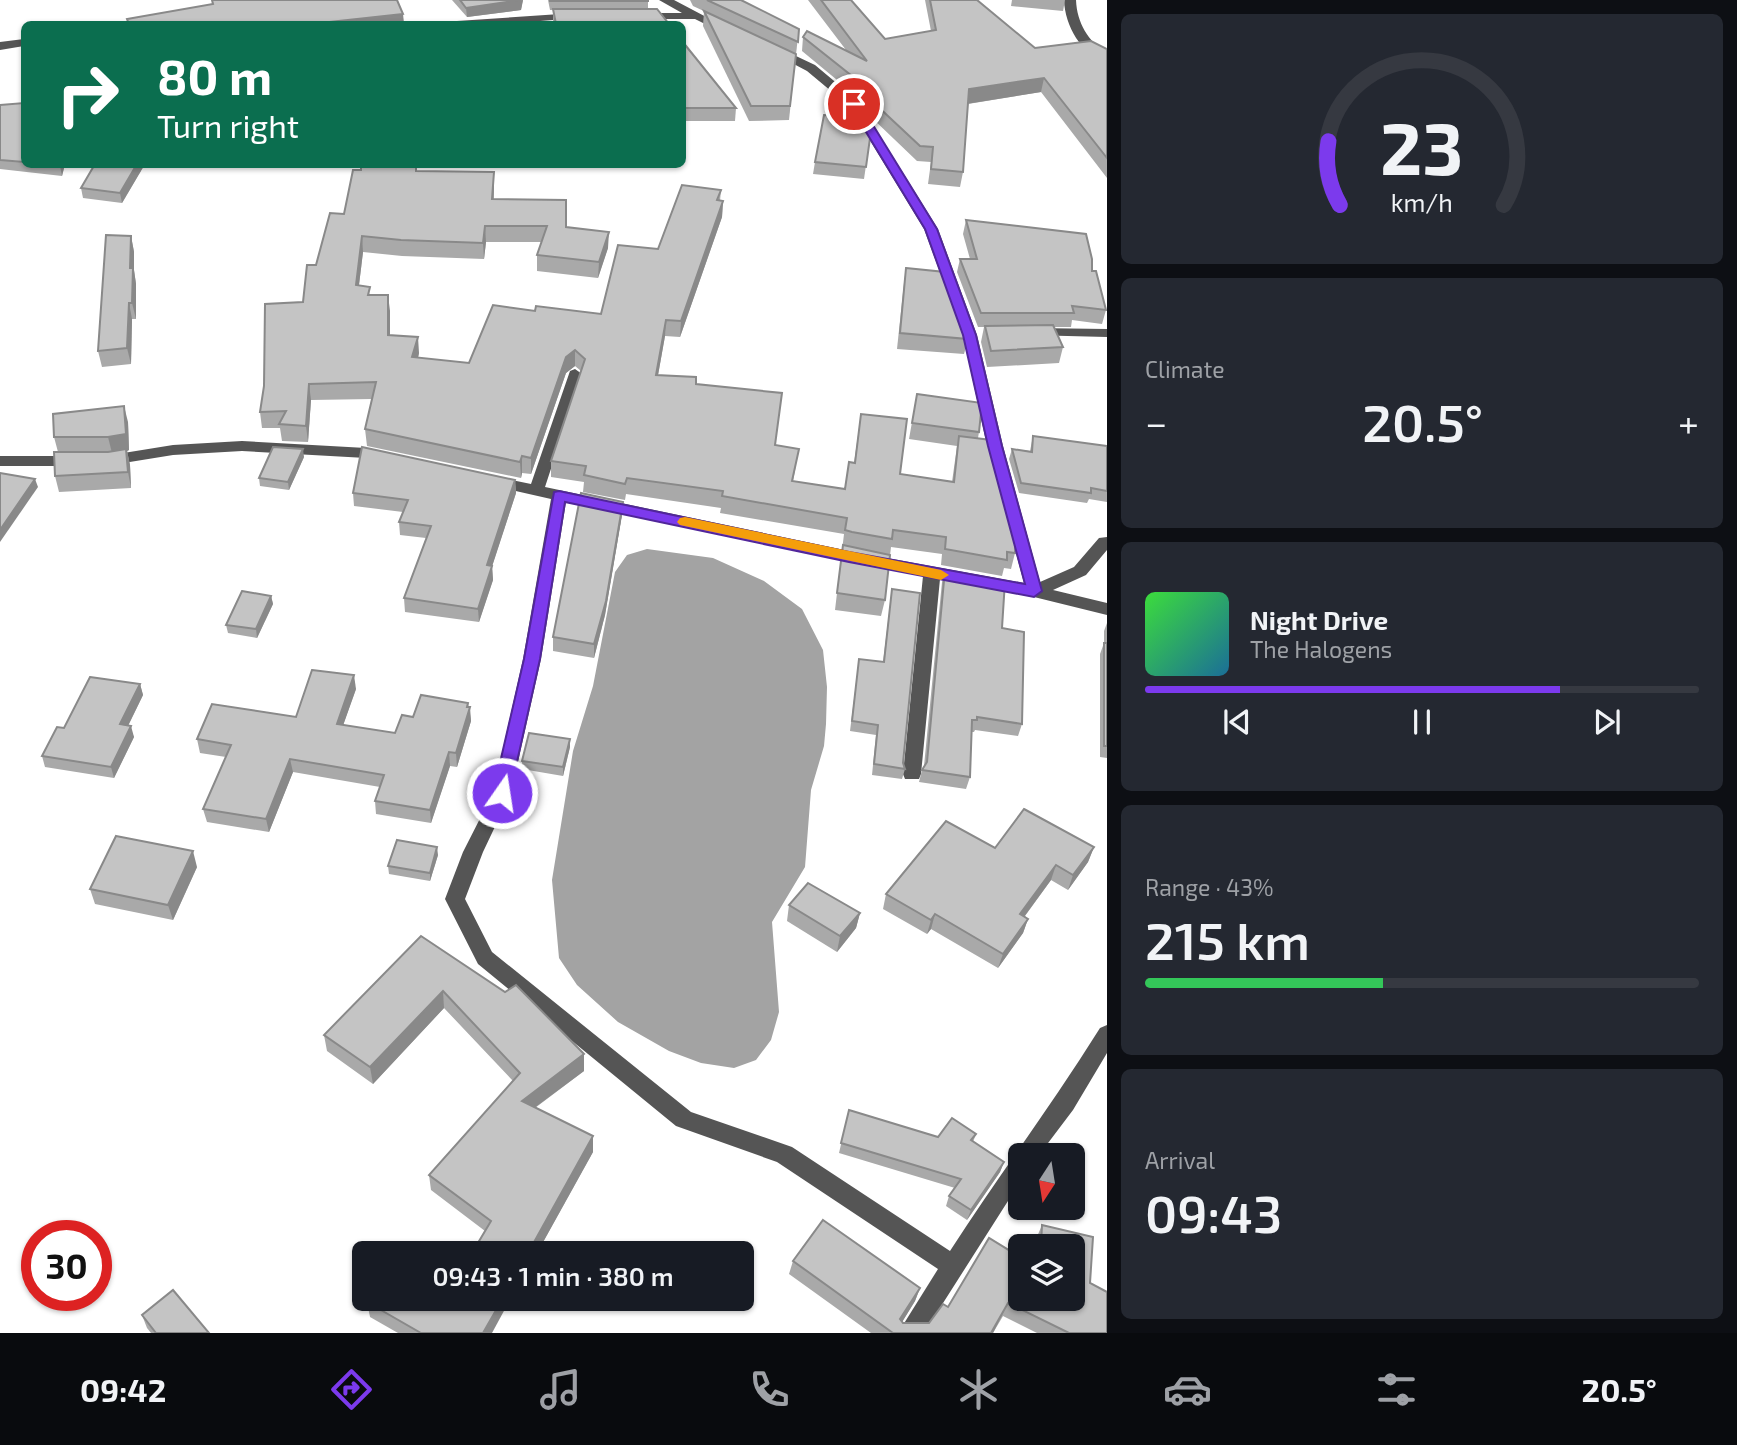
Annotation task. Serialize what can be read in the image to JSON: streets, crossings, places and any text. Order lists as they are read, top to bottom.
{
  "north": "bottom",
  "page": {
    "turn": ["80 m", "Turn right"],
    "tile": [
      "Climate",
      ["Range · 43%", "215 km"],
      ["Arrival", "09:43"]
    ],
    "heat": ["−", "20.5°", "+"],
    "song": ["Night Drive", "The Halogens"],
    "limit": "30",
    "trip": "09:43 · 1 min · 380 m",
    "tabs": ["09:42", "20.5°"],
    "gauge": ["23", "km/h"]
  }
}
